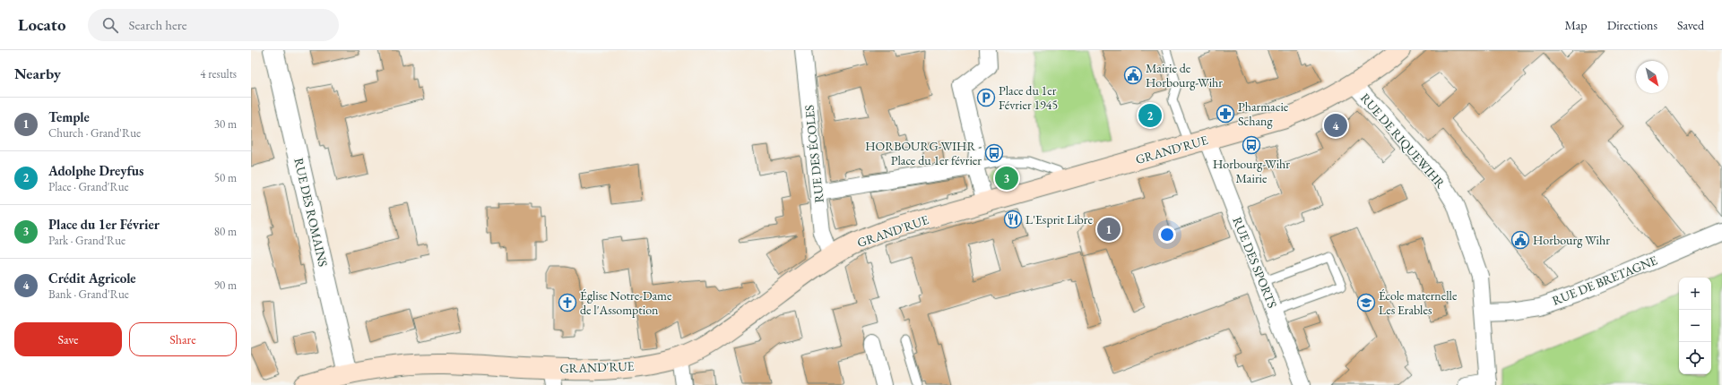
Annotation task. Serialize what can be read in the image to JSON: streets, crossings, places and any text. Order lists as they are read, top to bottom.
{
  "streets": {
    "main road": ["GRAND'RUE"],
    "street": [
      "RUE DE RIQUEWIHR",
      "RUE DES ÉCOLES",
      "RUE DES ROMAINS",
      "RUE DES SPORTS",
      "RUE DE BRETAGNE"
    ]
  },
  "crossings": [
    ["RUE DE RIQUEWIHR", "GRAND'RUE"],
    ["RUE DE RIQUEWIHR", "RUE DE BRETAGNE"],
    ["GRAND'RUE", "RUE DES ÉCOLES"],
    ["GRAND'RUE", "RUE DES ROMAINS"],
    ["GRAND'RUE", "RUE DES SPORTS"]
  ],
  "places": {
    "public building": ["Mairie de Horbourg-Wihr", "Horbourg Wihr"],
    "parking": ["Place du 1er Février 1945"],
    "pharmacy": ["Pharmacie Schang"],
    "bus stop": ["Horbourg-Wihr Mairie", "HORBOURG-WIHR - Place du 1er février"],
    "restaurant": ["L'Esprit Libre"],
    "church": ["Église Notre-Dame de l'Assomption"],
    "school or university": ["École maternelle Les Erables"]
  },
  "north": "bottom right",
  "page": {
    "header": "Locato",
    "search": "Search here",
    "nav": ["Map", "Directions", "Saved"],
    "heading": ["Nearby", "4 results"],
    "list": [
      {
        "mark": "1",
        "name": "Temple",
        "note": "Church · Grand'Rue",
        "value": "30 m"
      },
      {
        "mark": "2",
        "name": "Adolphe Dreyfus",
        "note": "Place · Grand'Rue",
        "value": "50 m"
      },
      {
        "mark": "3",
        "name": "Place du 1er Février",
        "note": "Park · Grand'Rue",
        "value": "80 m"
      },
      {
        "mark": "4",
        "name": "Crédit Agricole",
        "note": "Bank · Grand'Rue",
        "value": "90 m"
      }
    ],
    "pins": [
      "2",
      "4",
      "3",
      "1"
    ],
    "map_buttons": ["+", "−"],
    "buttons": ["Save", "Share"]
  }
}
